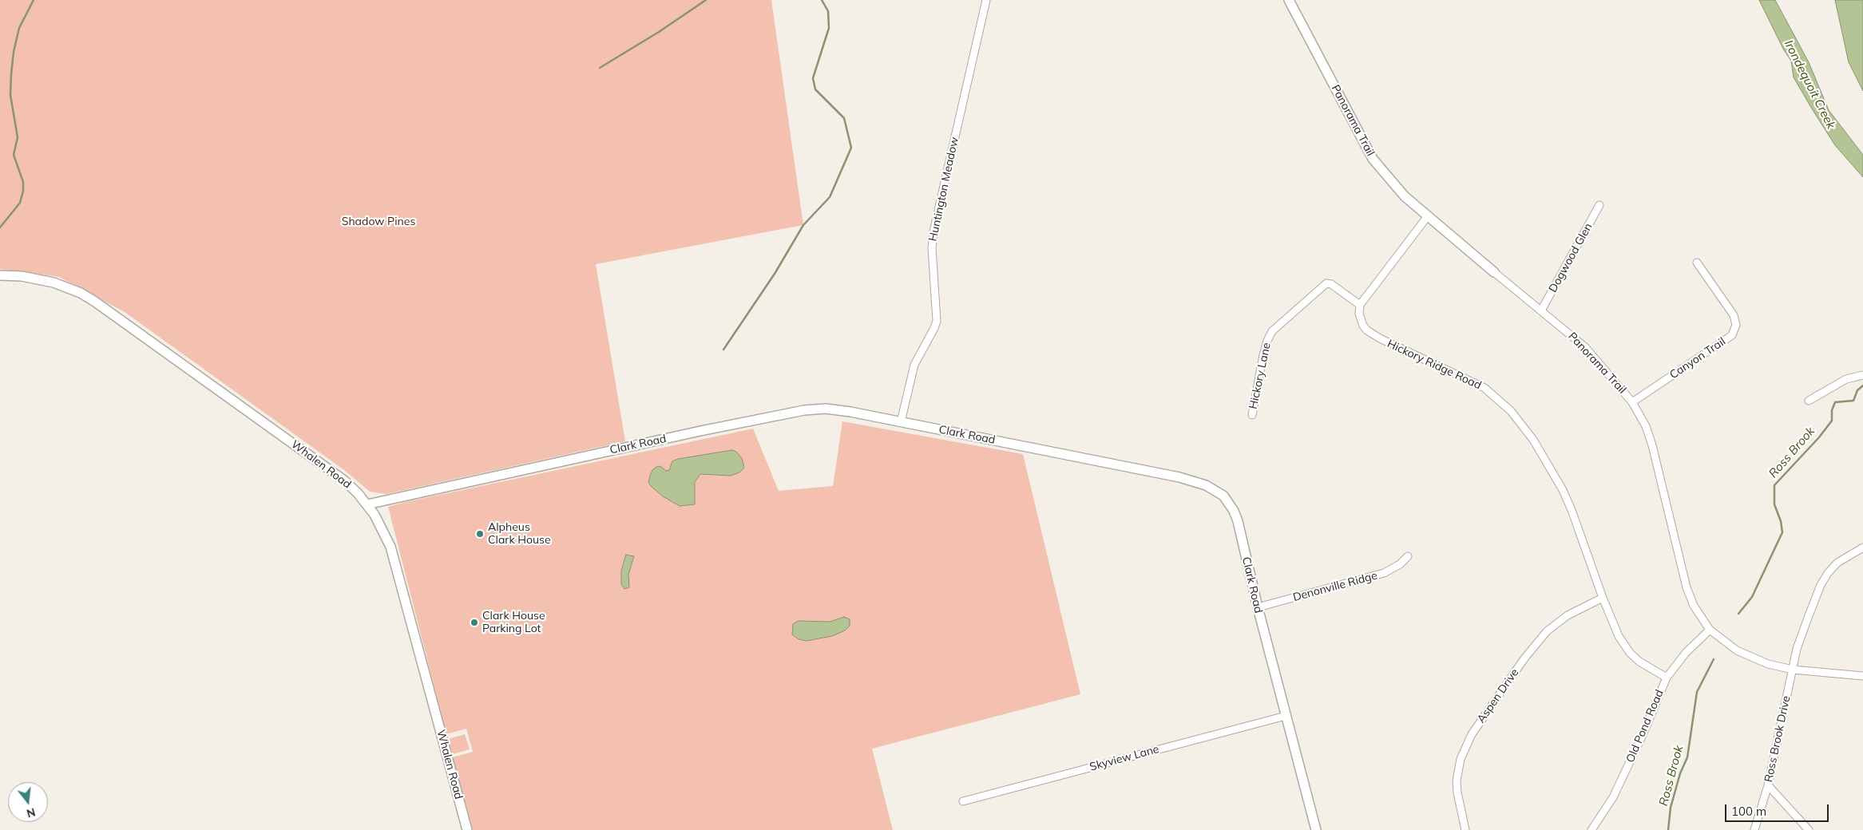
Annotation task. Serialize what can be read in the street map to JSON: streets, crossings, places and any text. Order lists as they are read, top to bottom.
{
  "streets": {
    "street": [
      "Panorama Trail",
      "Huntington Meadow",
      "Dogwood Glen",
      "Canyon Trail",
      "Hickory Ridge Road",
      "Hickory Lane",
      "Clark Road",
      "Whalen Road",
      "Denonville Ridge",
      "Aspen Drive",
      "Old Pond Road",
      "Ross Brook Drive",
      "Skyview Lane"
    ]
  },
  "crossings": [
    ["Panorama Trail", "Dogwood Glen"],
    ["Panorama Trail", "Canyon Trail"],
    ["Panorama Trail", "Old Pond Road"],
    ["Panorama Trail", "Ross Brook Drive"],
    ["Huntington Meadow", "Clark Road"],
    ["Hickory Ridge Road", "Hickory Lane"],
    ["Hickory Ridge Road", "Aspen Drive"],
    ["Hickory Ridge Road", "Old Pond Road"],
    ["Clark Road", "Whalen Road"],
    ["Clark Road", "Denonville Ridge"],
    ["Clark Road", "Skyview Lane"]
  ],
  "water": ["Irondequoit Creek", "Ross Brook"],
  "parks": ["Shadow Pines"],
  "places": ["Alpheus Clark House", "Clark House Parking Lot"],
  "scale_bar": "100 m",
  "north": "bottom"
}
